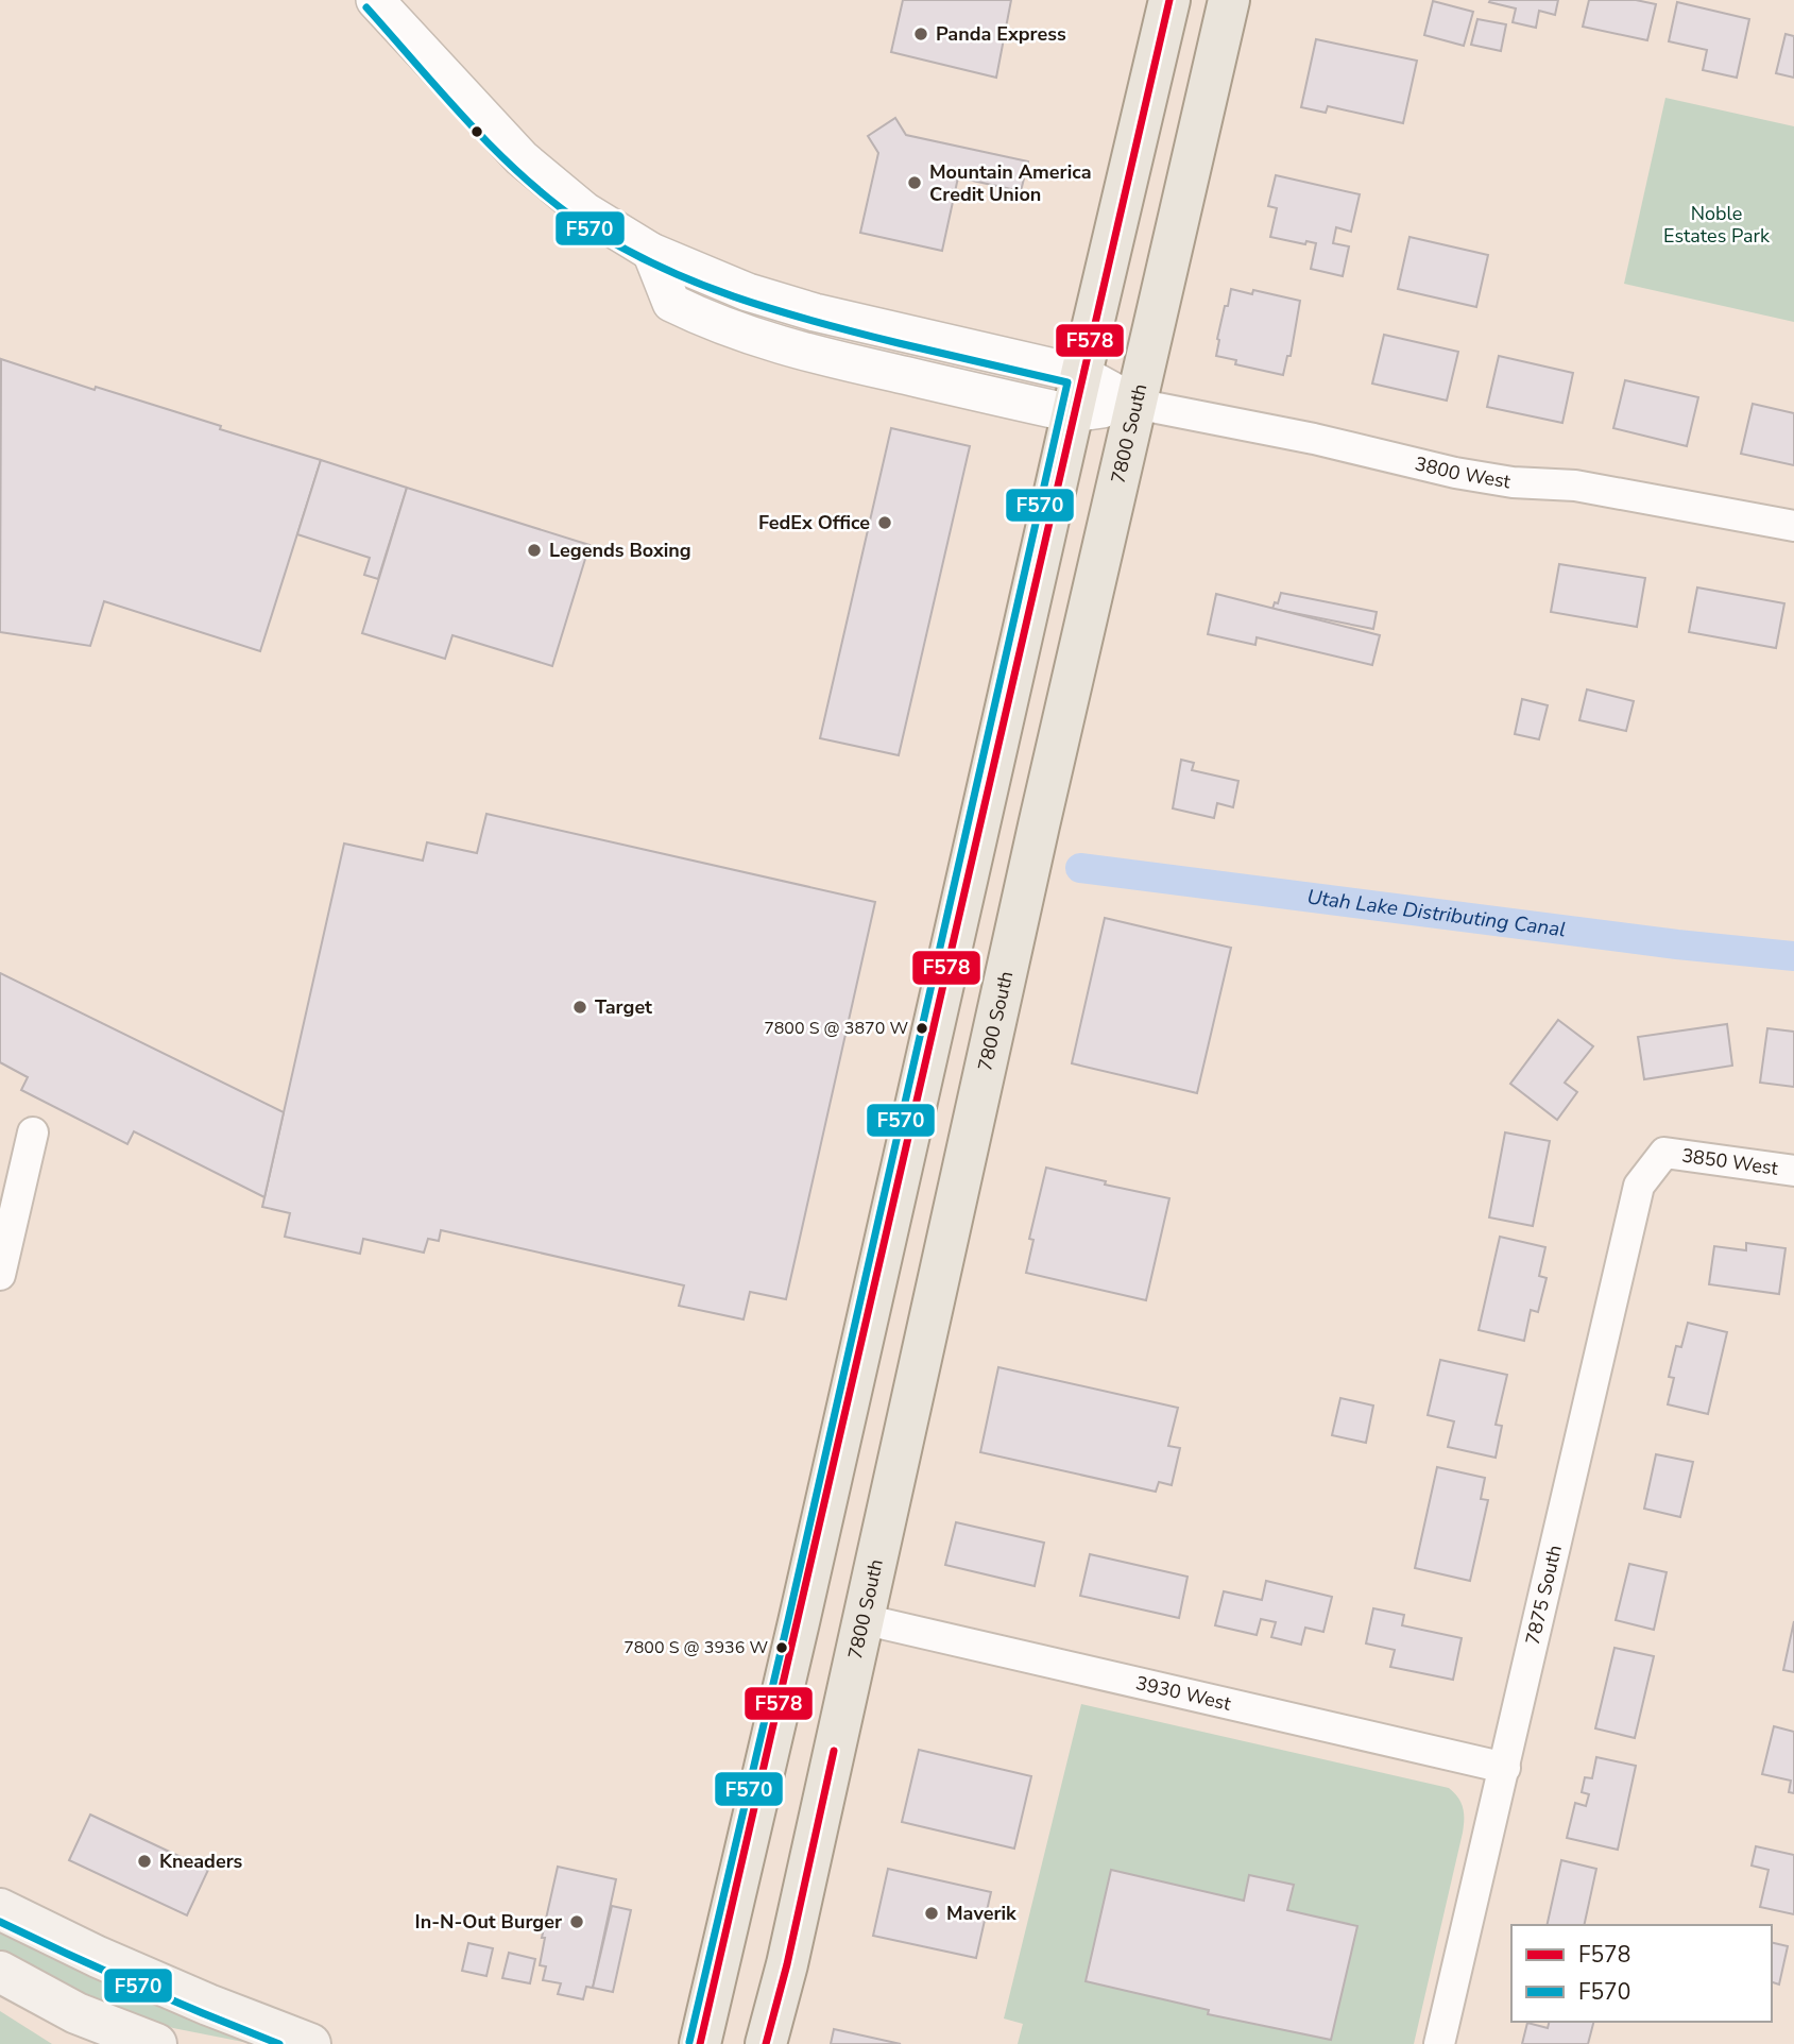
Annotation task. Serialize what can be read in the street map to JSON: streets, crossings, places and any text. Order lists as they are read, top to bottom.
{
  "streets": {
    "main road": ["7800 South"],
    "street": [
      "3800 West",
      "3850 West",
      "7875 South",
      "3930 West"
    ]
  },
  "crossings": [
    ["7800 South", "3800 West"],
    ["7800 South", "3930 West"],
    ["3850 West", "7875 South"],
    ["7875 South", "3930 West"]
  ],
  "water": ["Utah Lake Distributing Canal"],
  "parks": ["Noble Estates Park"],
  "places": [
    "Panda Express",
    "Mountain America Credit Union",
    "FedEx Office",
    "Legends Boxing",
    "Target",
    "7800 S @ 3870 W",
    "7800 S @ 3936 W",
    "Kneaders",
    "Maverik",
    "In-N-Out Burger"
  ],
  "lines": ["transit line F578", "transit line F570"],
  "legend": ["F578", "F570"]
}
